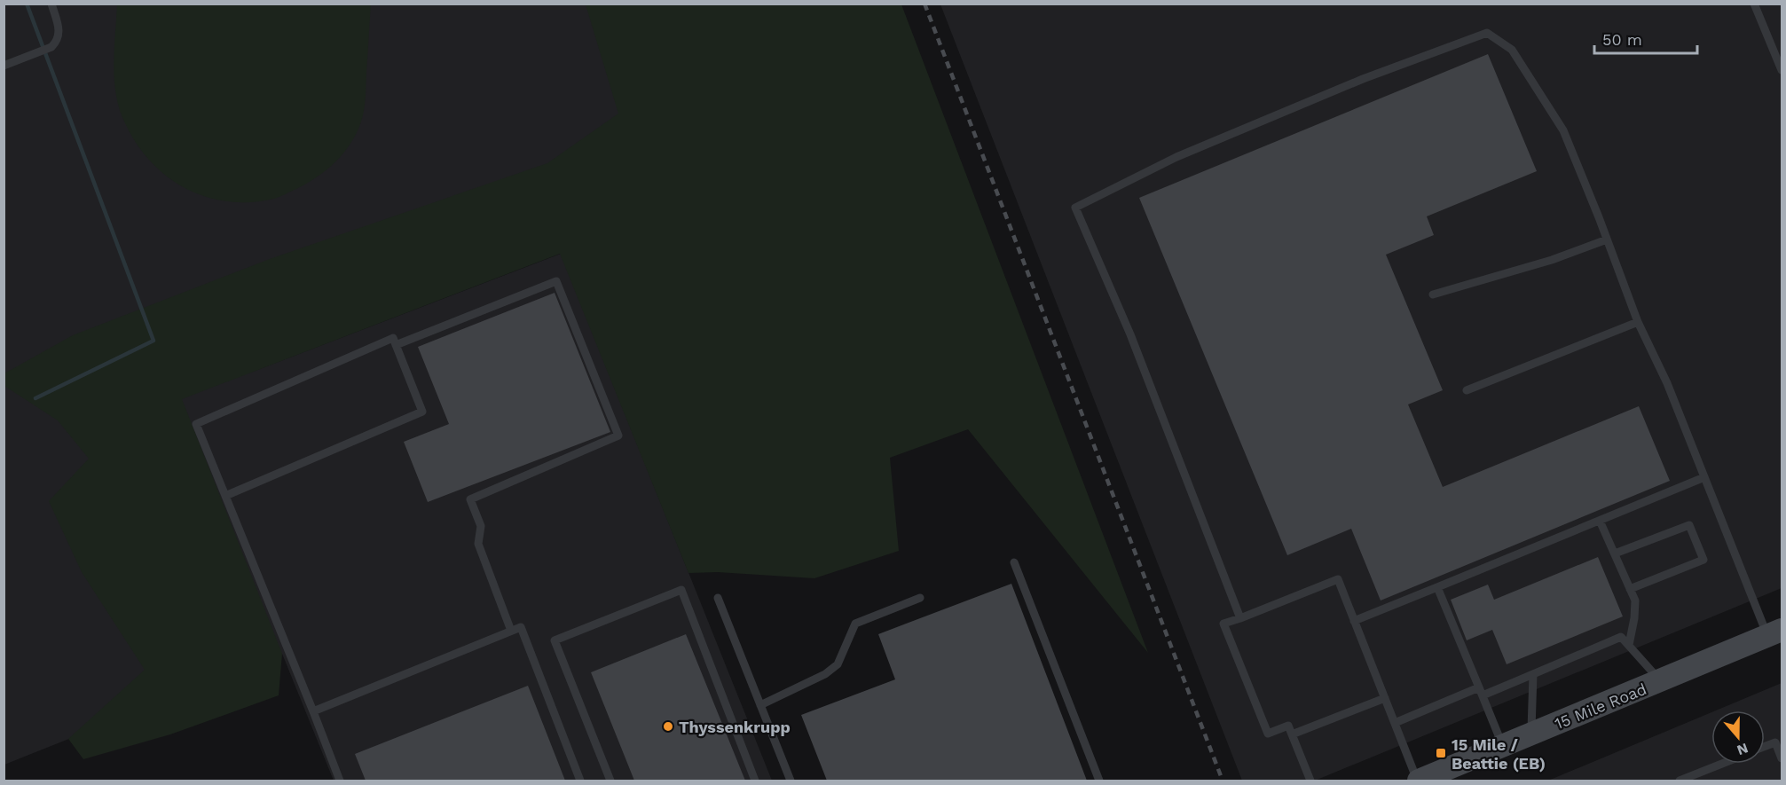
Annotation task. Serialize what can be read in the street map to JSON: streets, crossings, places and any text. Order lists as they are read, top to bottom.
{
  "streets": {
    "main road": ["15 Mile Road"]
  },
  "places": {
    "other": ["Thyssenkrupp"],
    "transit": ["15 Mile / Beattie (EB)"]
  },
  "scale_bar": "50 m",
  "north": "bottom"
}
